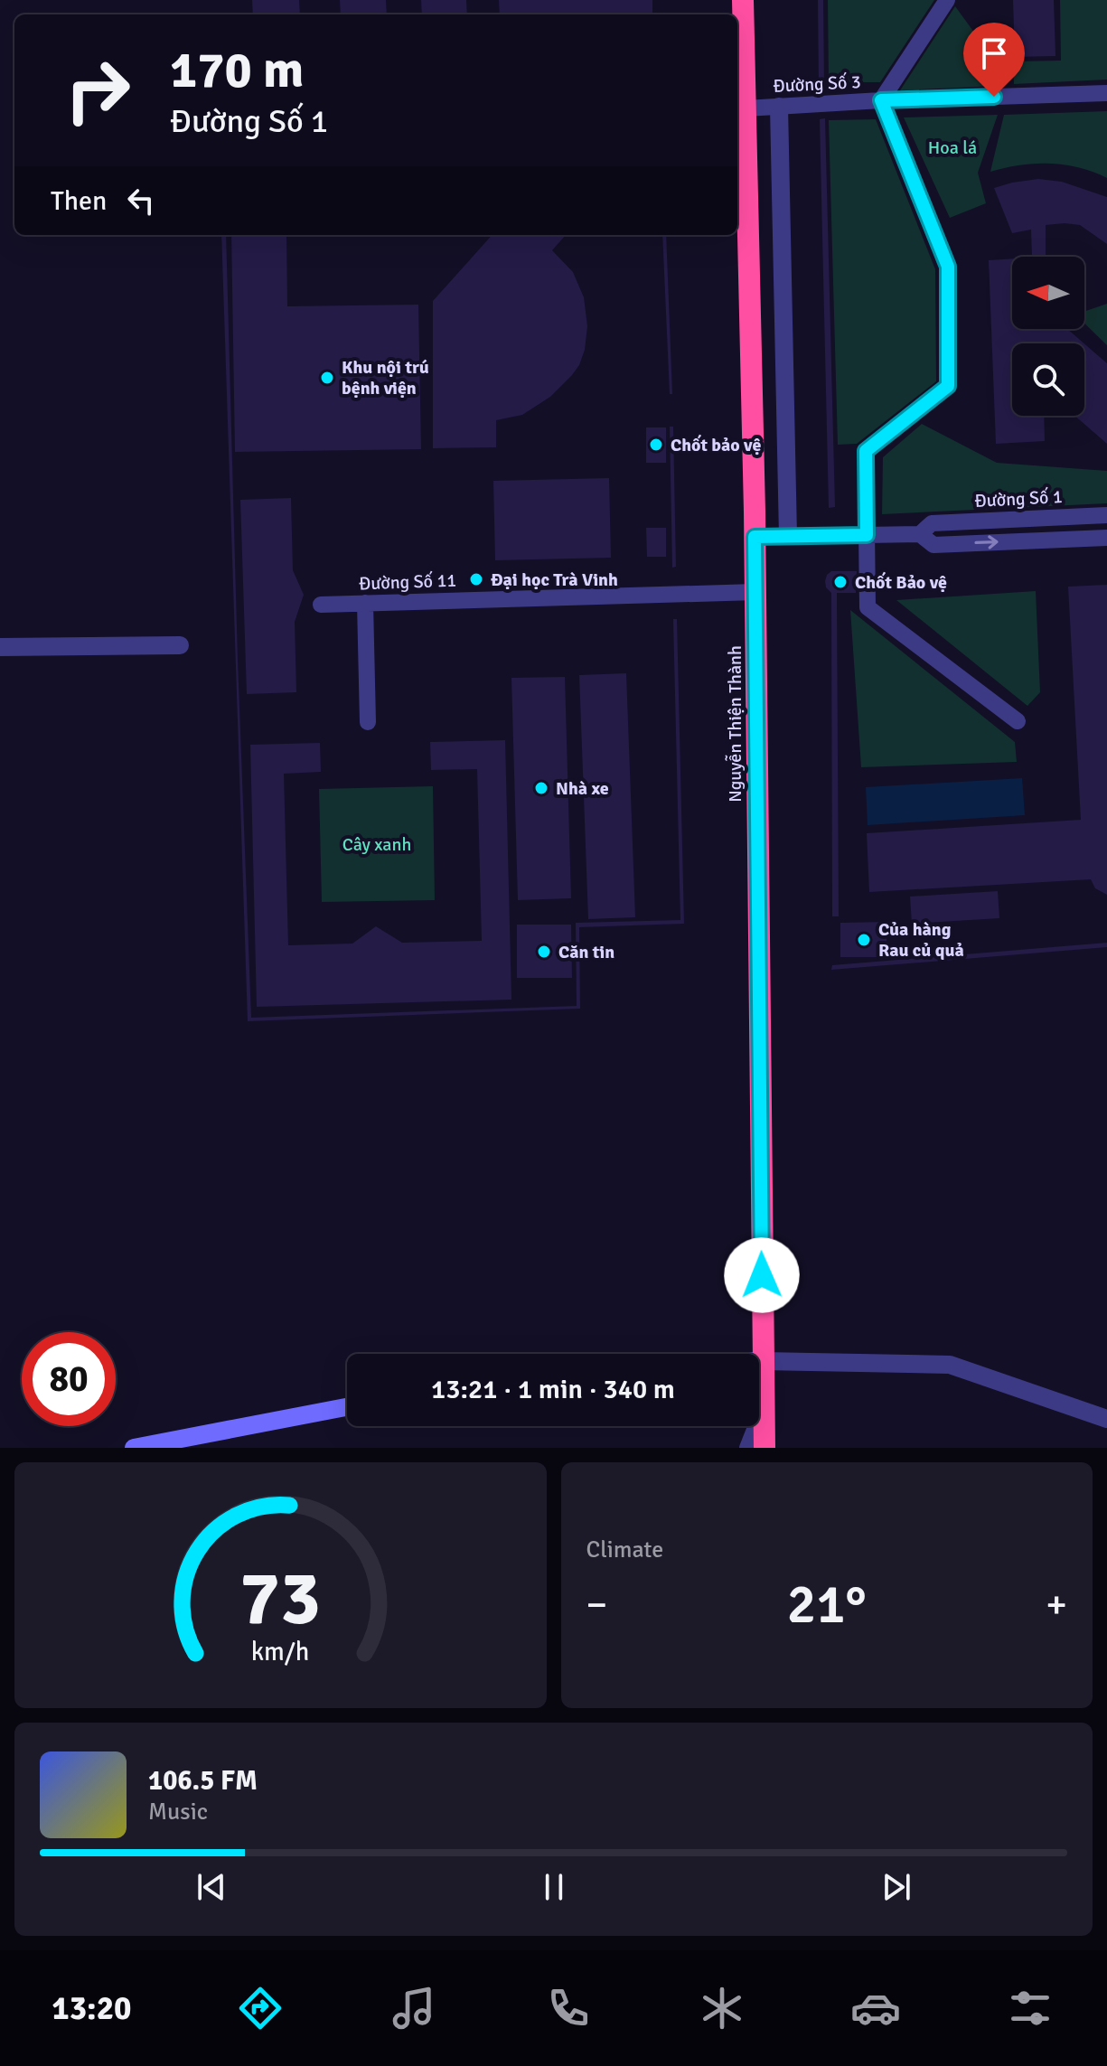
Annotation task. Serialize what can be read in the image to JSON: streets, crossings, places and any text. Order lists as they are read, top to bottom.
{
  "streets": {
    "highway": ["Nguyễn Thiện Thành"],
    "lane": ["Đường Số 3", "Đường Số 1", "Đường Số 11"]
  },
  "crossings": [
    ["Đường Số 3", "Nguyễn Thiện Thành"],
    ["Đường Số 1", "Nguyễn Thiện Thành"],
    ["Đường Số 11", "Nguyễn Thiện Thành"]
  ],
  "parks": ["Hoa lá", "Cây xanh"],
  "places": [
    "Khu nội trú bệnh viện",
    "Chốt bảo vệ",
    "Đại học Trà Vinh",
    "Chốt Bảo vệ",
    "Nhà xe",
    "Của hàng Rau củ quả",
    "Căn tin"
  ],
  "north": "left",
  "page": {
    "turn": ["170 m", "Đường Số 1"],
    "then": "Then",
    "limit": "80",
    "trip": "13:21 · 1 min · 340 m",
    "tile": "Climate",
    "heat": ["−", "21°", "+"],
    "song": ["106.5 FM", "Music"],
    "tabs": "13:20",
    "gauge": ["73", "km/h"]
  }
}
